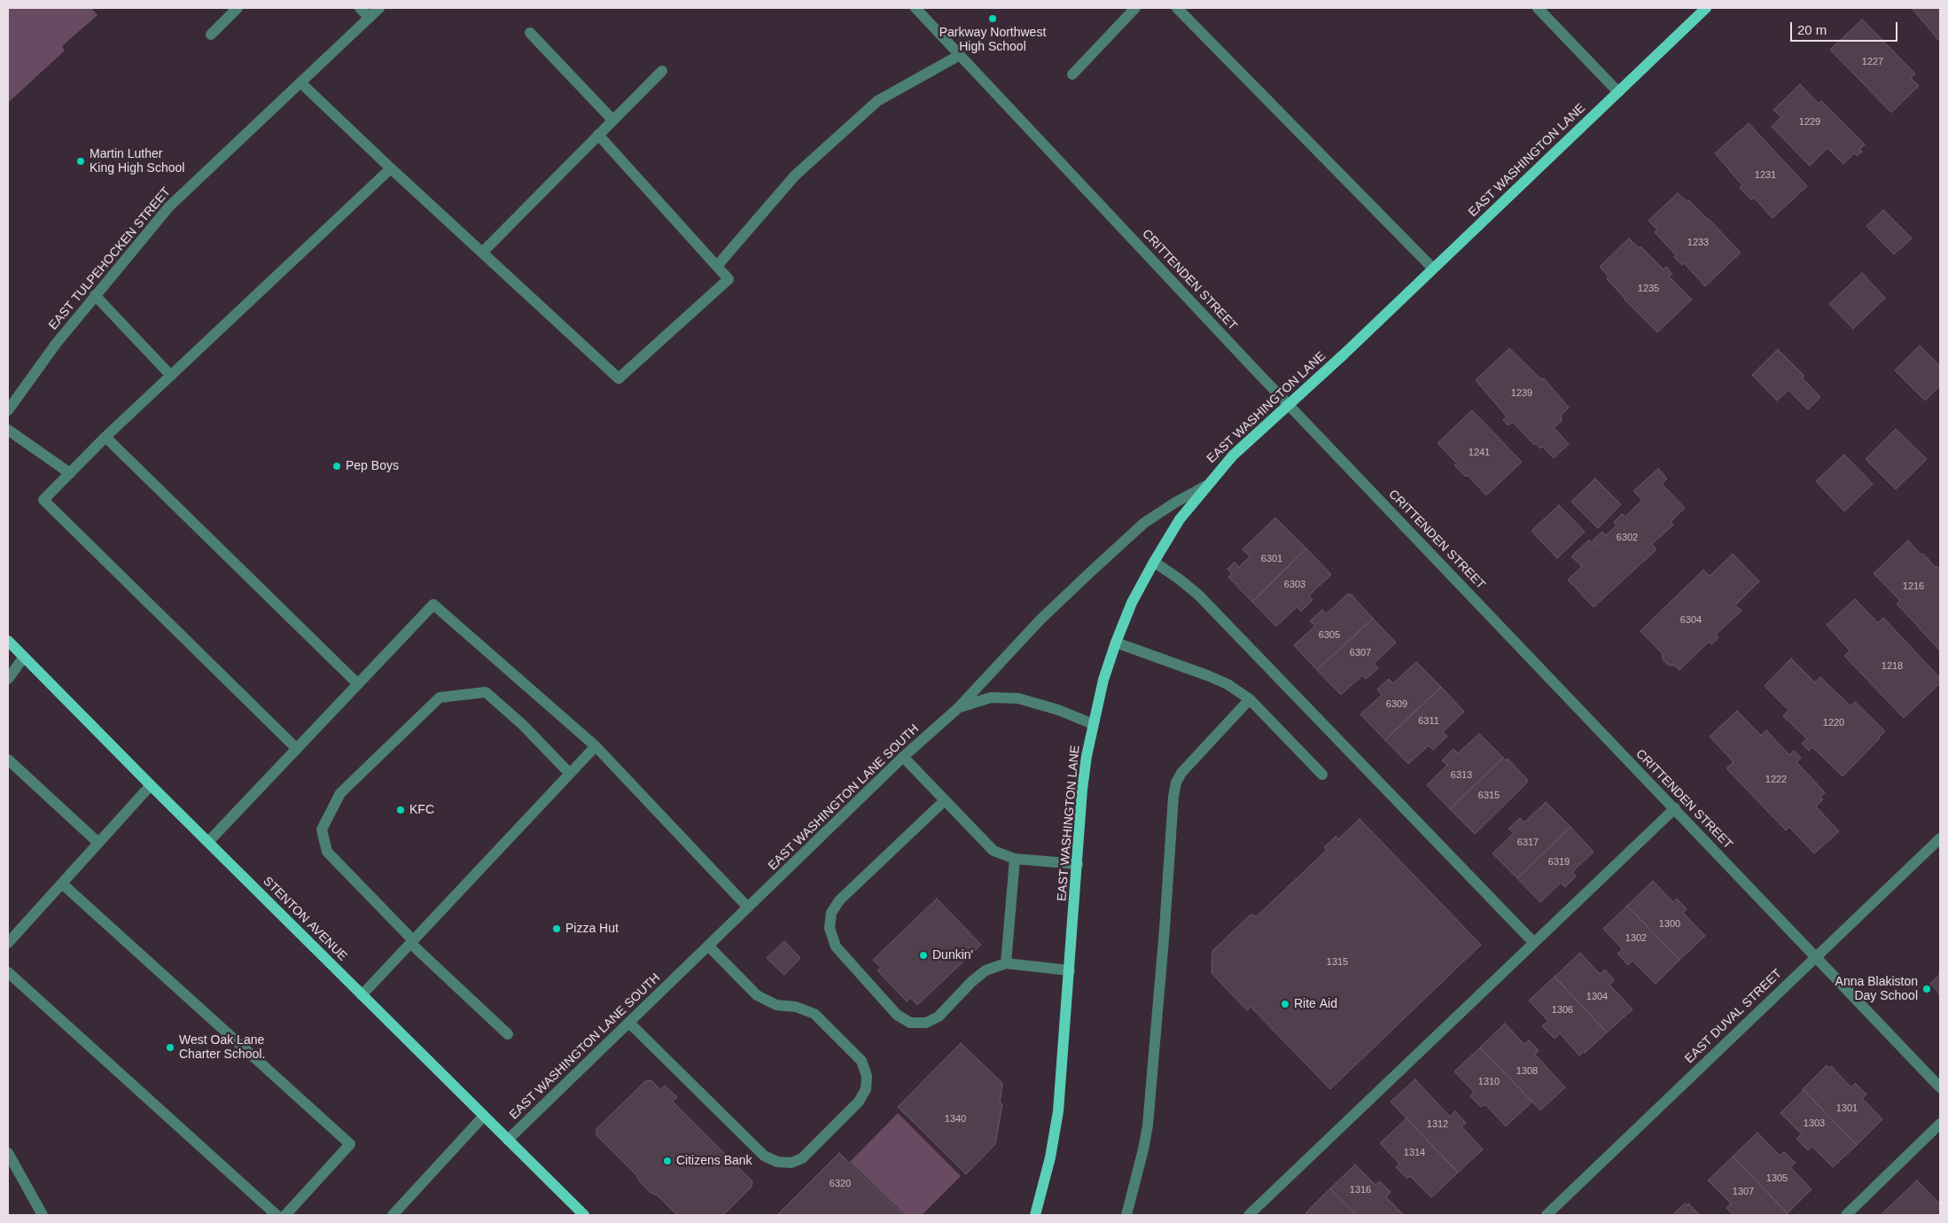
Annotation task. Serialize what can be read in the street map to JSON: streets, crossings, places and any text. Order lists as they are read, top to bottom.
{
  "streets": {
    "main road": ["EAST WASHINGTON LANE", "STENTON AVENUE"],
    "street": [
      "EAST TULPEHOCKEN STREET",
      "CRITTENDEN STREET",
      "EAST WASHINGTON LANE SOUTH",
      "EAST DUVAL STREET"
    ]
  },
  "crossings": [
    ["EAST WASHINGTON LANE", "CRITTENDEN STREET"],
    ["EAST WASHINGTON LANE", "EAST WASHINGTON LANE SOUTH"],
    ["CRITTENDEN STREET", "EAST DUVAL STREET"],
    ["EAST WASHINGTON LANE SOUTH", "STENTON AVENUE"]
  ],
  "places": [
    "Parkway Northwest High School",
    "Martin Luther King High School",
    "Pep Boys",
    "KFC",
    "Pizza Hut",
    "Dunkin'",
    "Anna Blakiston Day School",
    "Rite Aid",
    "West Oak Lane Charter School.",
    "Citizens Bank"
  ],
  "house_numbers": [
    "1227",
    "1229",
    "1231",
    "1233",
    "1235",
    "1239",
    "1241",
    "6302",
    "6301",
    "6303",
    "1216",
    "6304",
    "6305",
    "6307",
    "1218",
    "6309",
    "6311",
    "1220",
    "6313",
    "1222",
    "6315",
    "6317",
    "6319",
    "1300",
    "1302",
    "1315",
    "1304",
    "1306",
    "1308",
    "1310",
    "1301",
    "1340",
    "1303",
    "1312",
    "1314",
    "1305",
    "6320",
    "1316",
    "1307"
  ],
  "scale_bar": "20 m"
}
